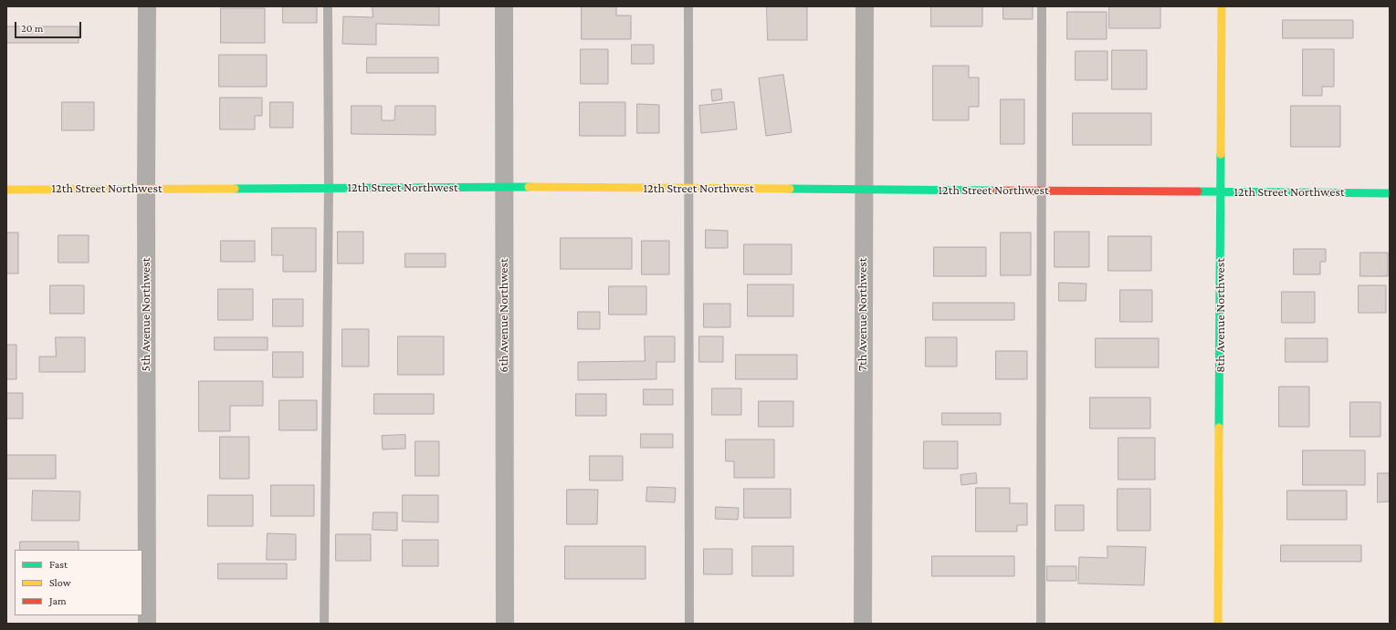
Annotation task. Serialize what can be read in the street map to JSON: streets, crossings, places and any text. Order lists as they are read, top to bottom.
{
  "streets": {
    "street": [
      "12th Street Northwest",
      "5th Avenue Northwest",
      "7th Avenue Northwest",
      "6th Avenue Northwest",
      "8th Avenue Northwest"
    ]
  },
  "crossings": [
    ["12th Street Northwest", "5th Avenue Northwest"],
    ["12th Street Northwest", "7th Avenue Northwest"],
    ["12th Street Northwest", "6th Avenue Northwest"],
    ["12th Street Northwest", "8th Avenue Northwest"]
  ],
  "legend": ["Fast", "Slow", "Jam"],
  "scale_bar": "20 m"
}
